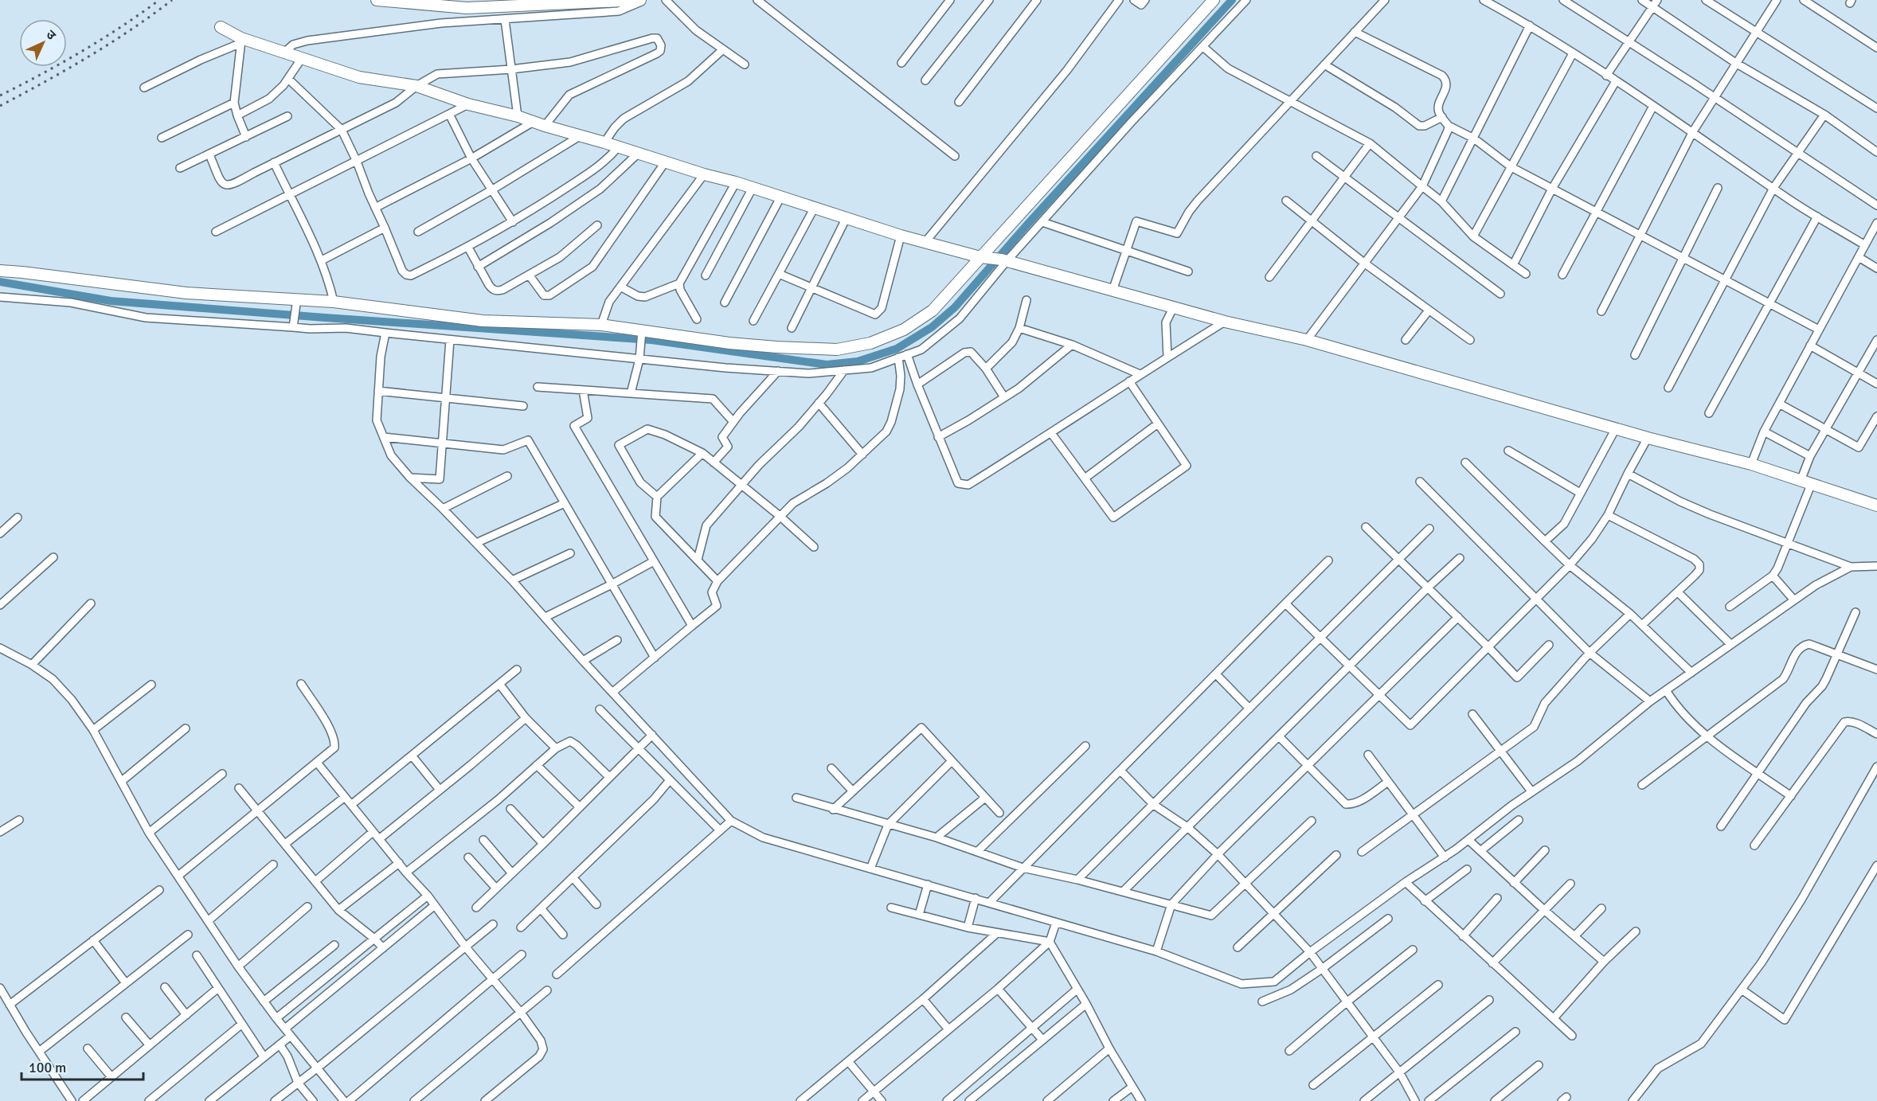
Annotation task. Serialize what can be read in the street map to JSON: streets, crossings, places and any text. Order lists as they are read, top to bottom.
{
  "scale_bar": "100 m",
  "north": "top right"
}
